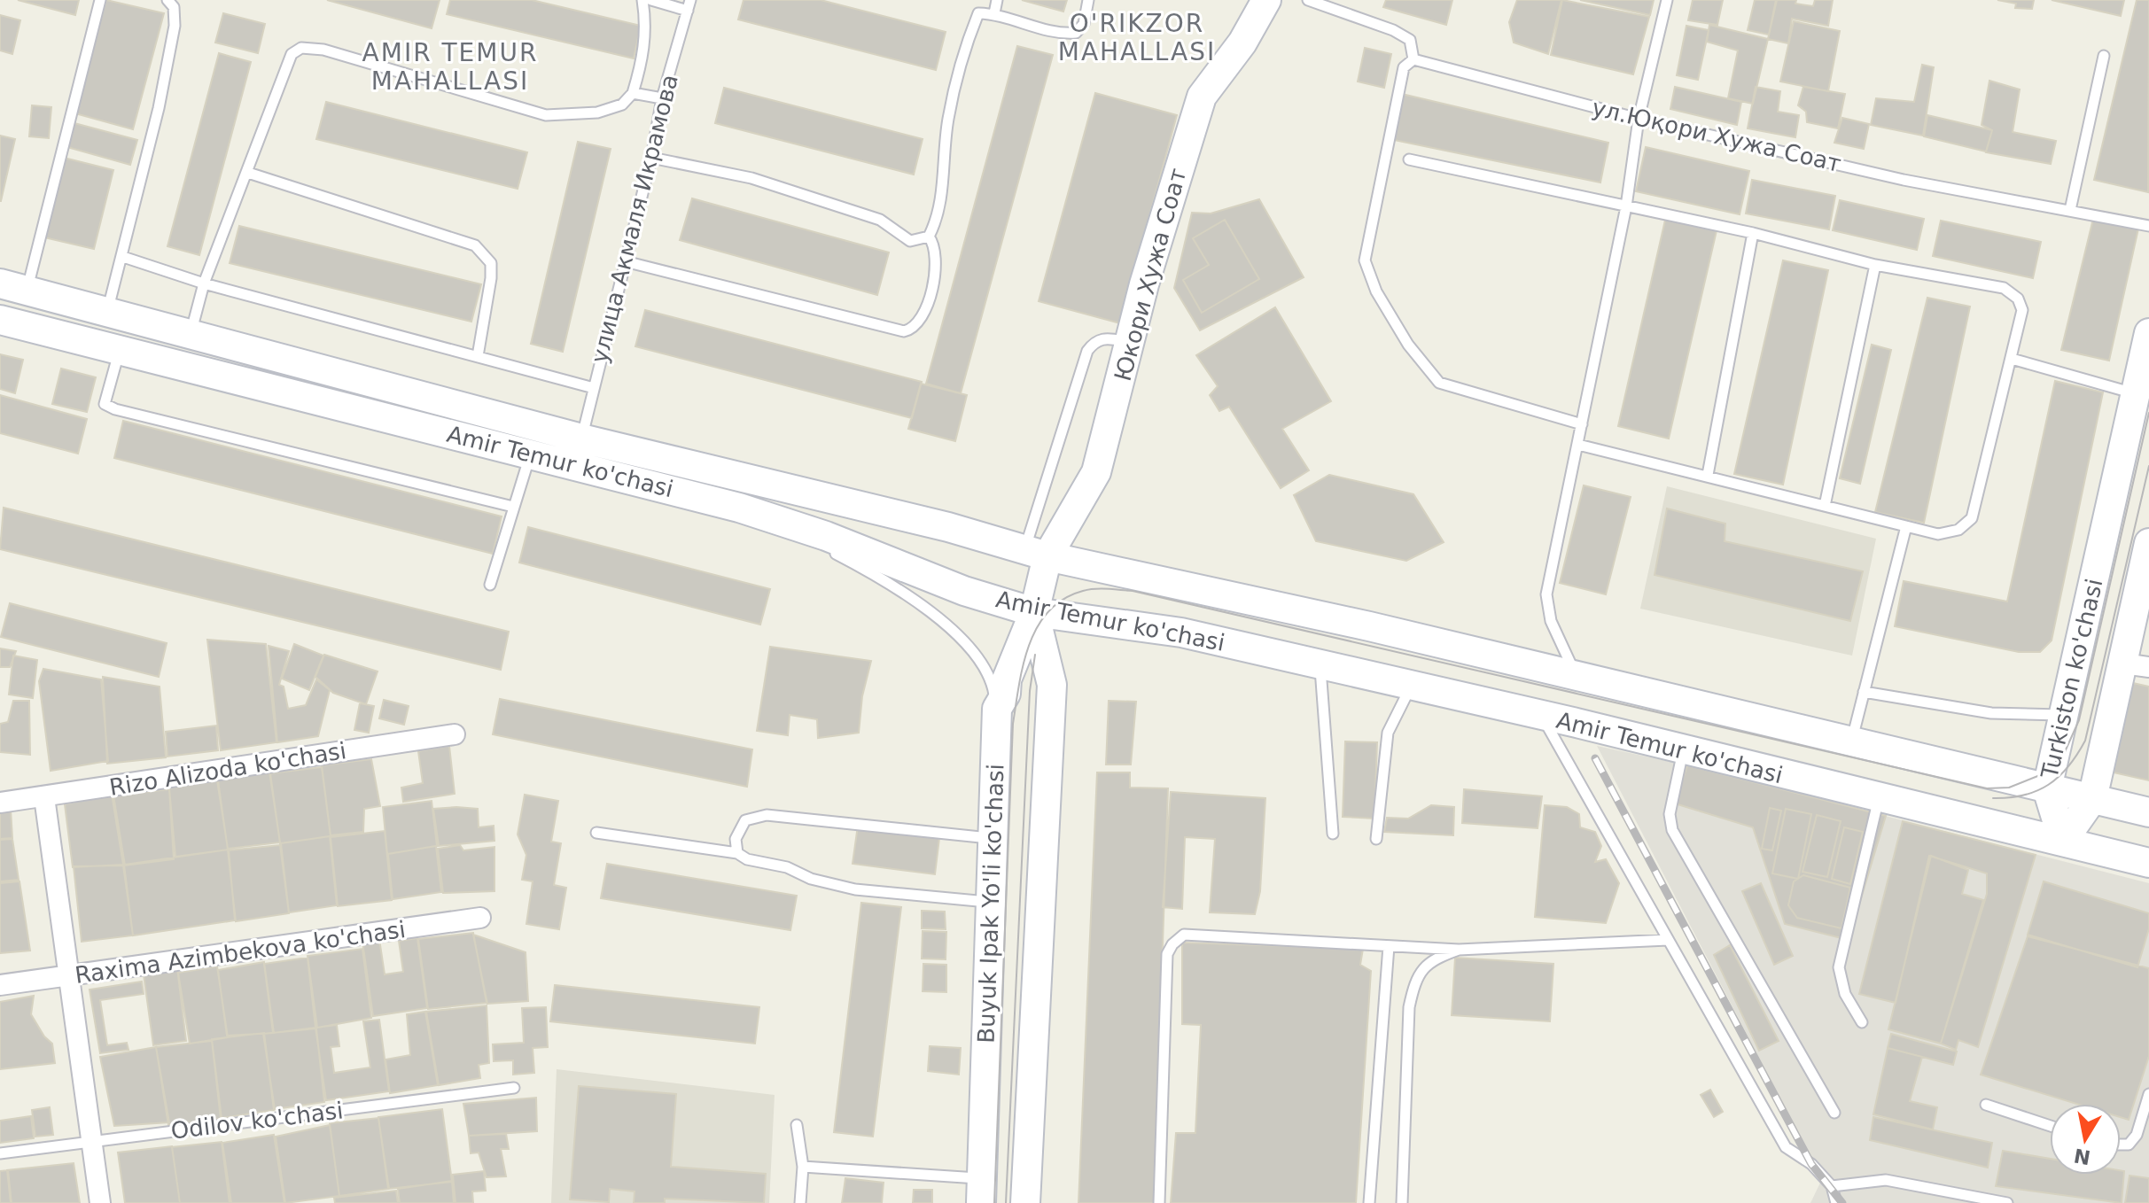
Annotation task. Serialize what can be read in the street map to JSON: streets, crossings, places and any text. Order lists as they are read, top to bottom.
{
  "streets": {
    "main road": [
      "Юкори Хужа Соат",
      "Amir Temur ko'chasi",
      "Turkiston ko'chasi",
      "Buyuk Ipak Yo'li ko'chasi"
    ],
    "street": ["Rizo Alizoda ko'chasi", "Raxima Azimbekova ko'chasi"],
    "lane": ["ул.Юқори Хужа Соат", "улица Акмаля Икрамова", "Odilov ko'chasi"]
  },
  "crossings": [
    ["улица Акмаля Икрамова", "Amir Temur ko'chasi"],
    ["Юкори Хужа Соат", "Amir Temur ko'chasi"],
    ["Юкори Хужа Соат", "Buyuk Ipak Yo'li ko'chasi"],
    ["Amir Temur ko'chasi", "Turkiston ko'chasi"],
    ["Amir Temur ko'chasi", "Buyuk Ipak Yo'li ko'chasi"]
  ],
  "districts": ["O'RIKZOR MAHALLASI", "AMIR TEMUR MAHALLASI"],
  "north": "bottom"
}
